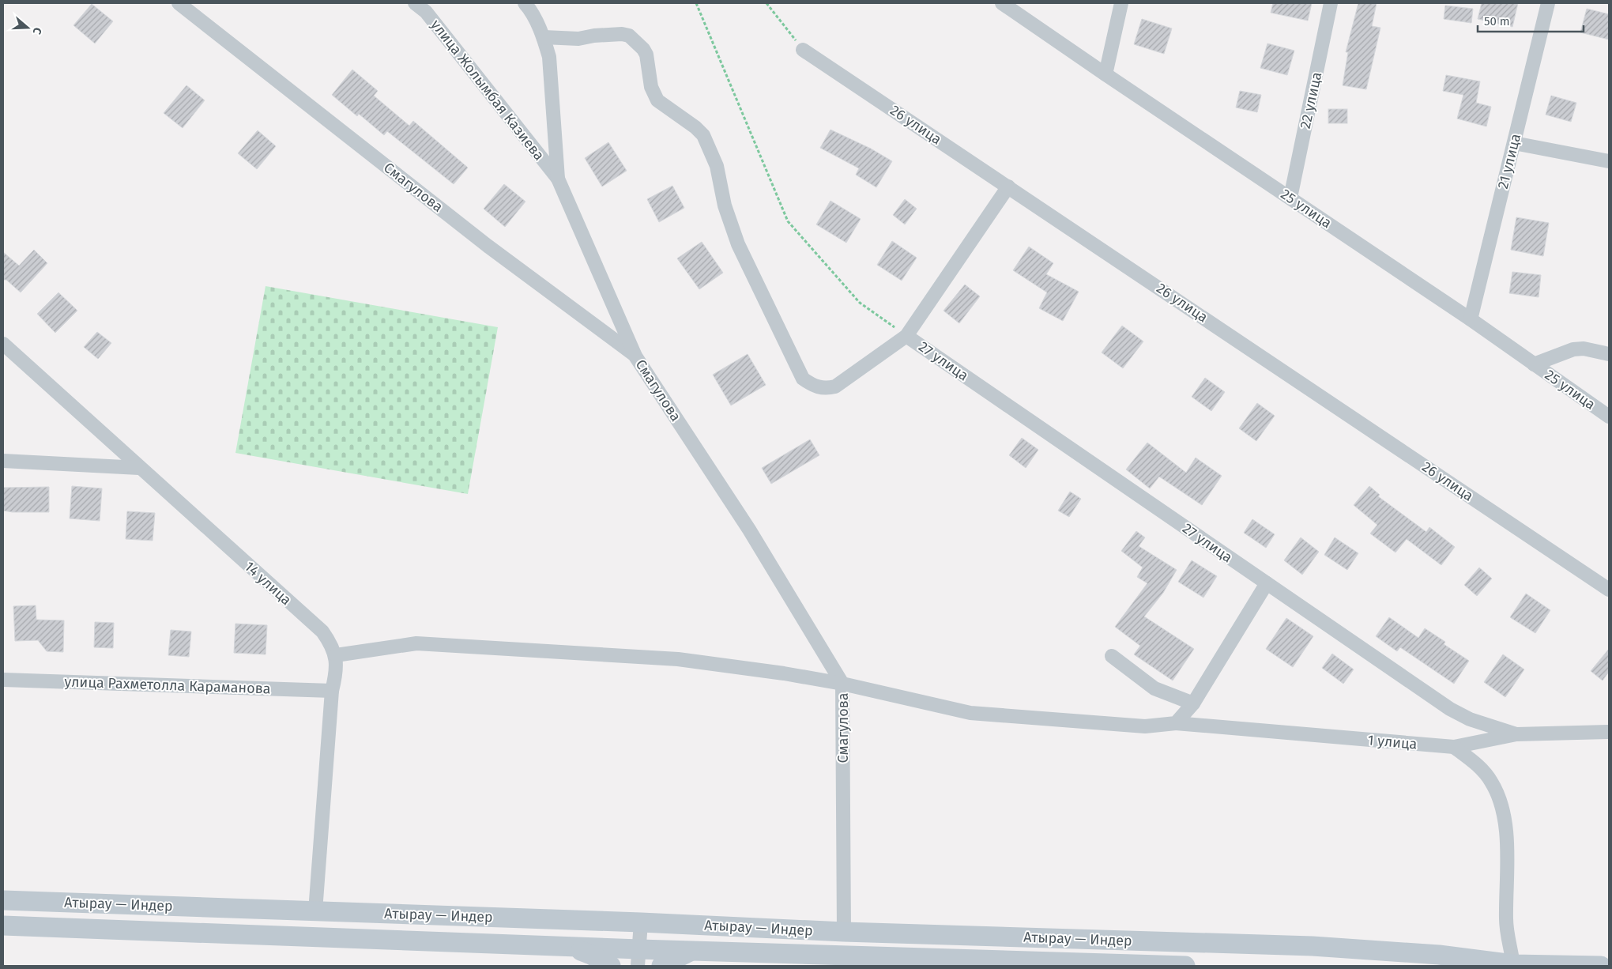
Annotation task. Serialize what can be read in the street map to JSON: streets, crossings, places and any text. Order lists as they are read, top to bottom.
{
  "streets": {
    "main road": ["Атырау — Индер"],
    "street": [
      "улица Жолымбая Казиева",
      "22 улица",
      "26 улица",
      "21 улица",
      "Смагулова",
      "25 улица",
      "27 улица",
      "14 улица",
      "улица Рахметолла Караманова",
      "1 улица"
    ]
  },
  "crossings": [
    ["улица Жолымбая Казиева", "Смагулова"],
    ["22 улица", "25 улица"],
    ["21 улица", "25 улица"],
    ["Смагулова", "1 улица"],
    ["Смагулова", "Атырау — Индер"],
    ["27 улица", "1 улица"],
    ["14 улица", "улица Рахметолла Караманова"],
    ["14 улица", "1 улица"],
    ["14 улица", "Атырау — Индер"]
  ],
  "scale_bar": "50 m",
  "north": "right"
}
